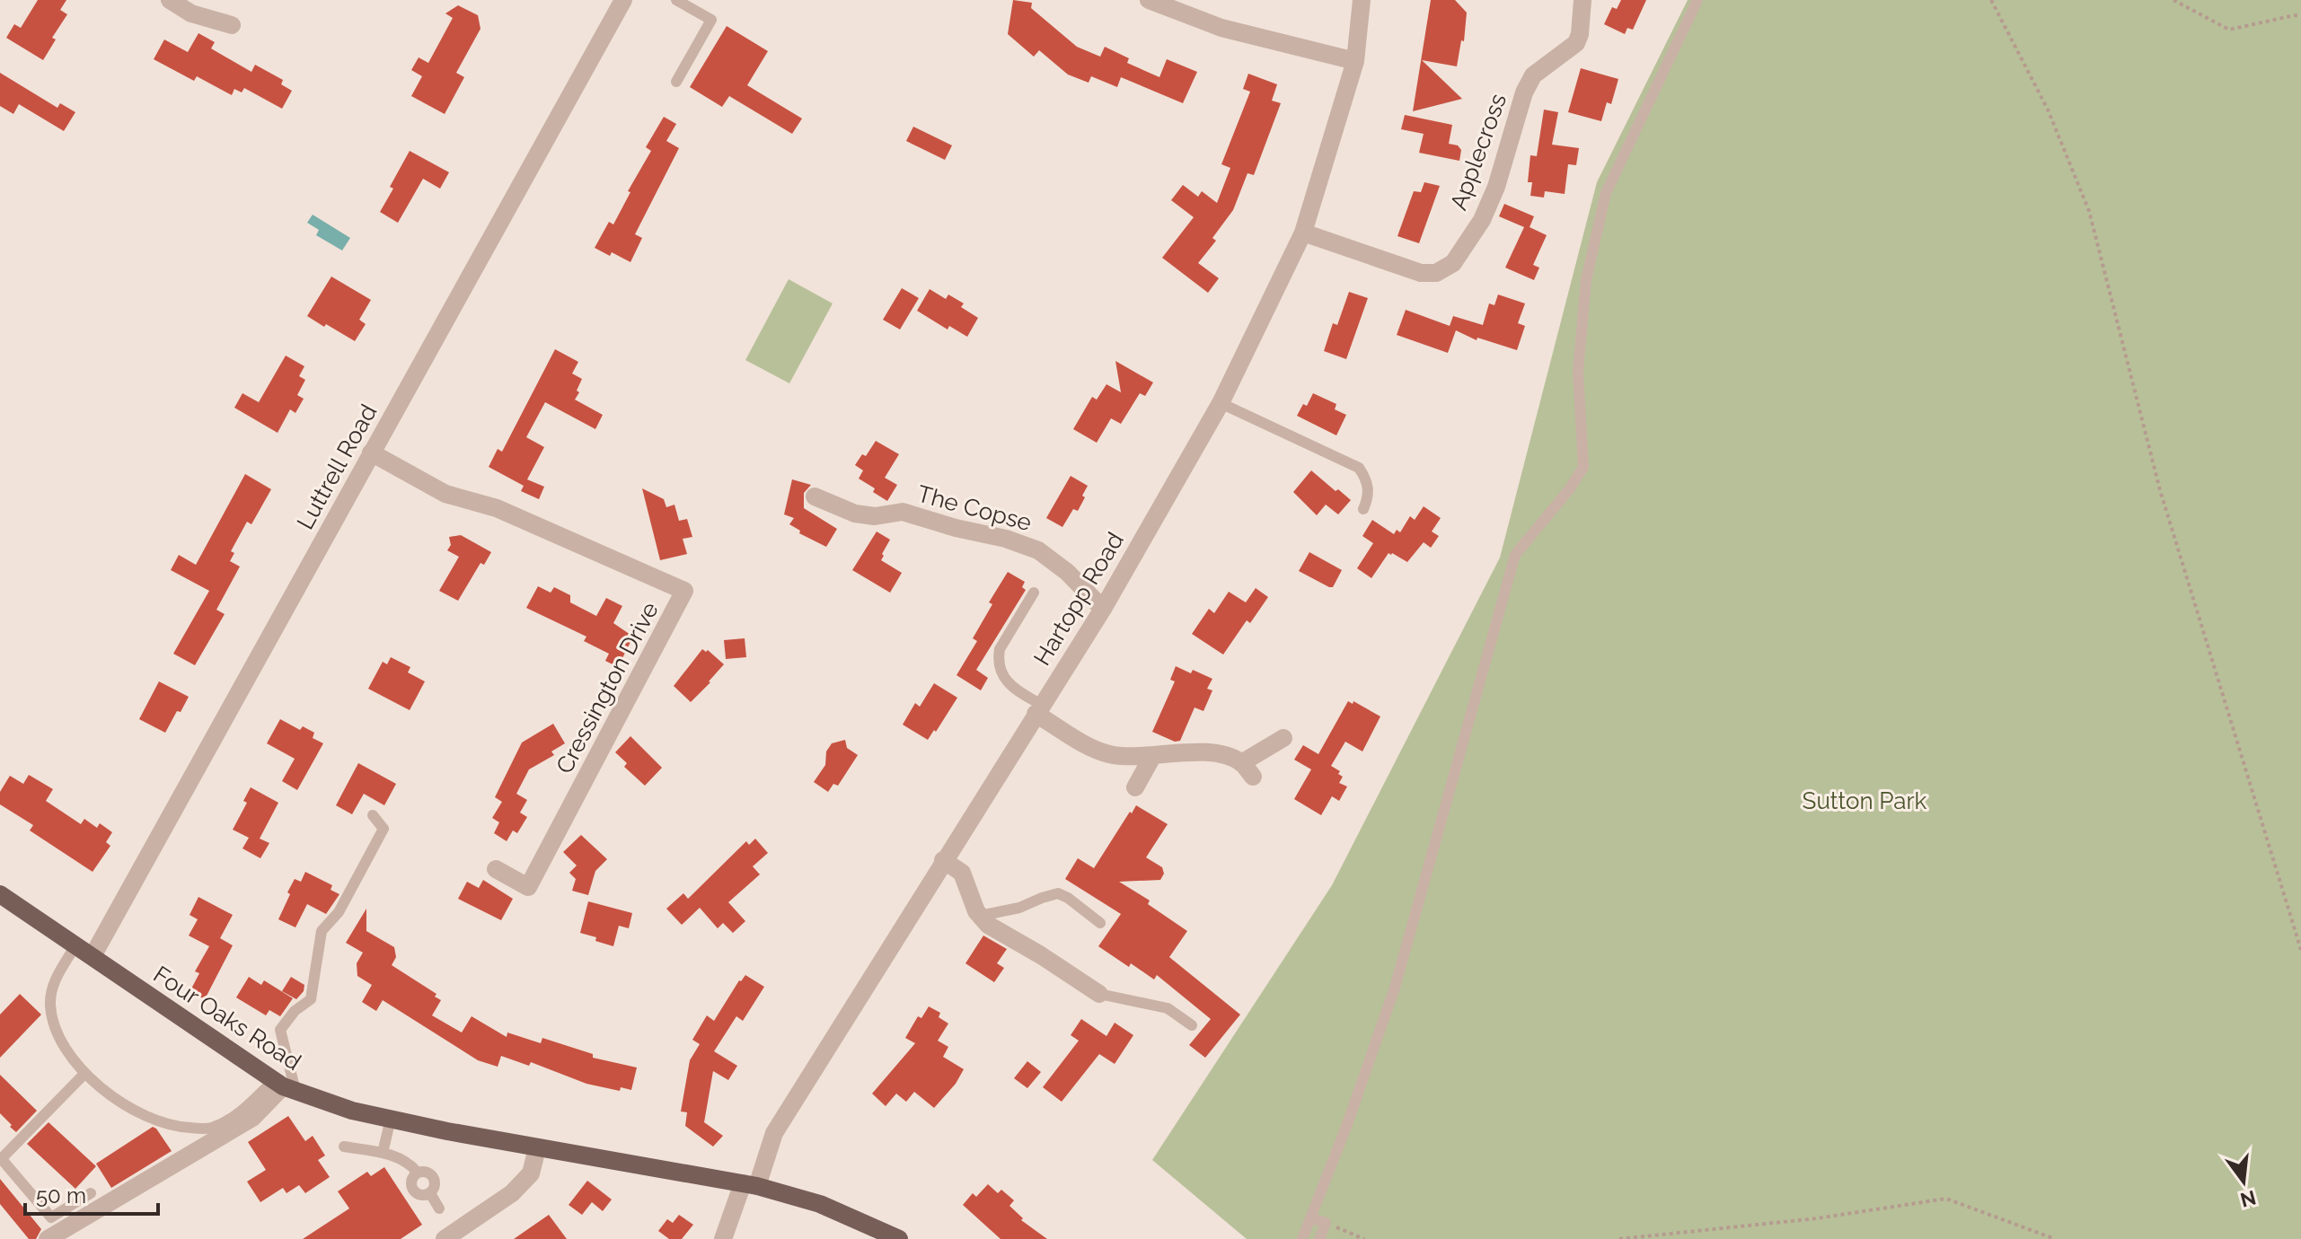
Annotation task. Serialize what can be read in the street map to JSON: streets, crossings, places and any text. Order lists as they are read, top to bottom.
{
  "streets": {
    "main road": ["Four Oaks Road"],
    "street": [
      "Applecross",
      "Luttrell Road",
      "The Copse",
      "Hartopp Road",
      "Cressington Drive"
    ]
  },
  "crossings": [
    ["Applecross", "Hartopp Road"],
    ["Luttrell Road", "Cressington Drive"],
    ["Luttrell Road", "Four Oaks Road"],
    ["The Copse", "Hartopp Road"],
    ["Hartopp Road", "Four Oaks Road"]
  ],
  "parks": ["Sutton Park"],
  "scale_bar": "50 m",
  "north": "bottom"
}
